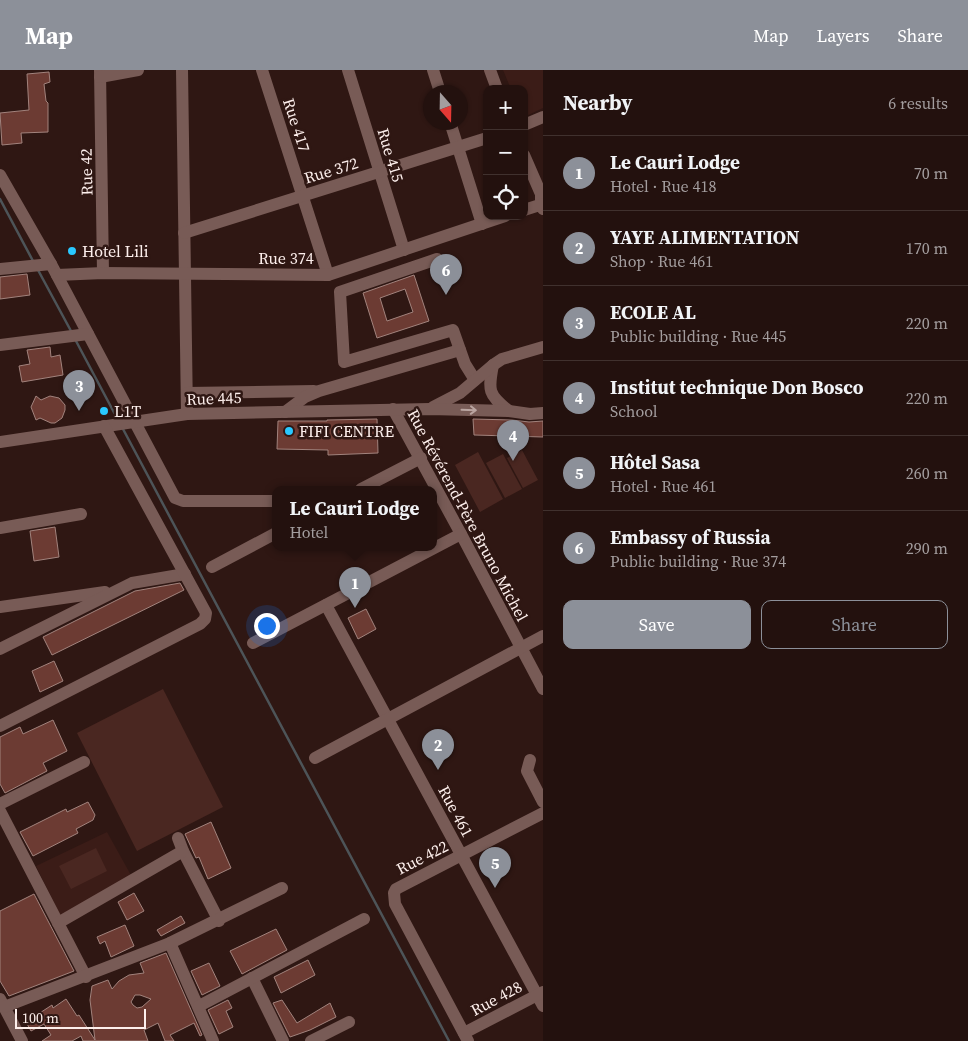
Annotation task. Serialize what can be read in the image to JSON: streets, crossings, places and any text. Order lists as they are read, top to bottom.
{
  "streets": {
    "street": [
      "Rue 417",
      "Rue 415",
      "Rue 372",
      "Rue 42",
      "Rue 374",
      "Rue 445",
      "Rue Révérend-Père Bruno Michel",
      "Rue 461",
      "Rue 422",
      "Rue 428"
    ]
  },
  "crossings": [
    ["Rue 417", "Rue 372"],
    ["Rue 417", "Rue 374"],
    ["Rue 415", "Rue 372"],
    ["Rue 415", "Rue 374"],
    ["Rue 42", "Rue 374"],
    ["Rue 445", "Rue Révérend-Père Bruno Michel"],
    ["Rue 461", "Rue 422"],
    ["Rue 461", "Rue 428"],
    ["Rue 422", "Rue 428"]
  ],
  "places": ["Hotel Lili", "L1T", "FIFI CENTRE"],
  "scale_bar": "100 m",
  "north": "bottom",
  "page": {
    "header": "Map",
    "nav": ["Map", "Layers", "Share"],
    "heading": ["Nearby", "6 results"],
    "map_buttons": ["+", "−"],
    "list": [
      {
        "mark": "1",
        "name": "Le Cauri Lodge",
        "note": "Hotel · Rue 418",
        "value": "70 m"
      },
      {
        "mark": "2",
        "name": "YAYE ALIMENTATION",
        "note": "Shop · Rue 461",
        "value": "170 m"
      },
      {
        "mark": "3",
        "name": "ECOLE AL",
        "note": "Public building · Rue 445",
        "value": "220 m"
      },
      {
        "mark": "4",
        "name": "Institut technique Don Bosco",
        "note": "School",
        "value": "220 m"
      },
      {
        "mark": "5",
        "name": "Hôtel Sasa",
        "note": "Hotel · Rue 461",
        "value": "260 m"
      },
      {
        "mark": "6",
        "name": "Embassy of Russia",
        "note": "Public building · Rue 374",
        "value": "290 m"
      }
    ],
    "pins": [
      "6",
      "3",
      "4",
      "1",
      "2",
      "5"
    ],
    "popup": ["Le Cauri Lodge", "Hotel"],
    "buttons": ["Save", "Share"],
    "scale": "100 m"
  }
}
